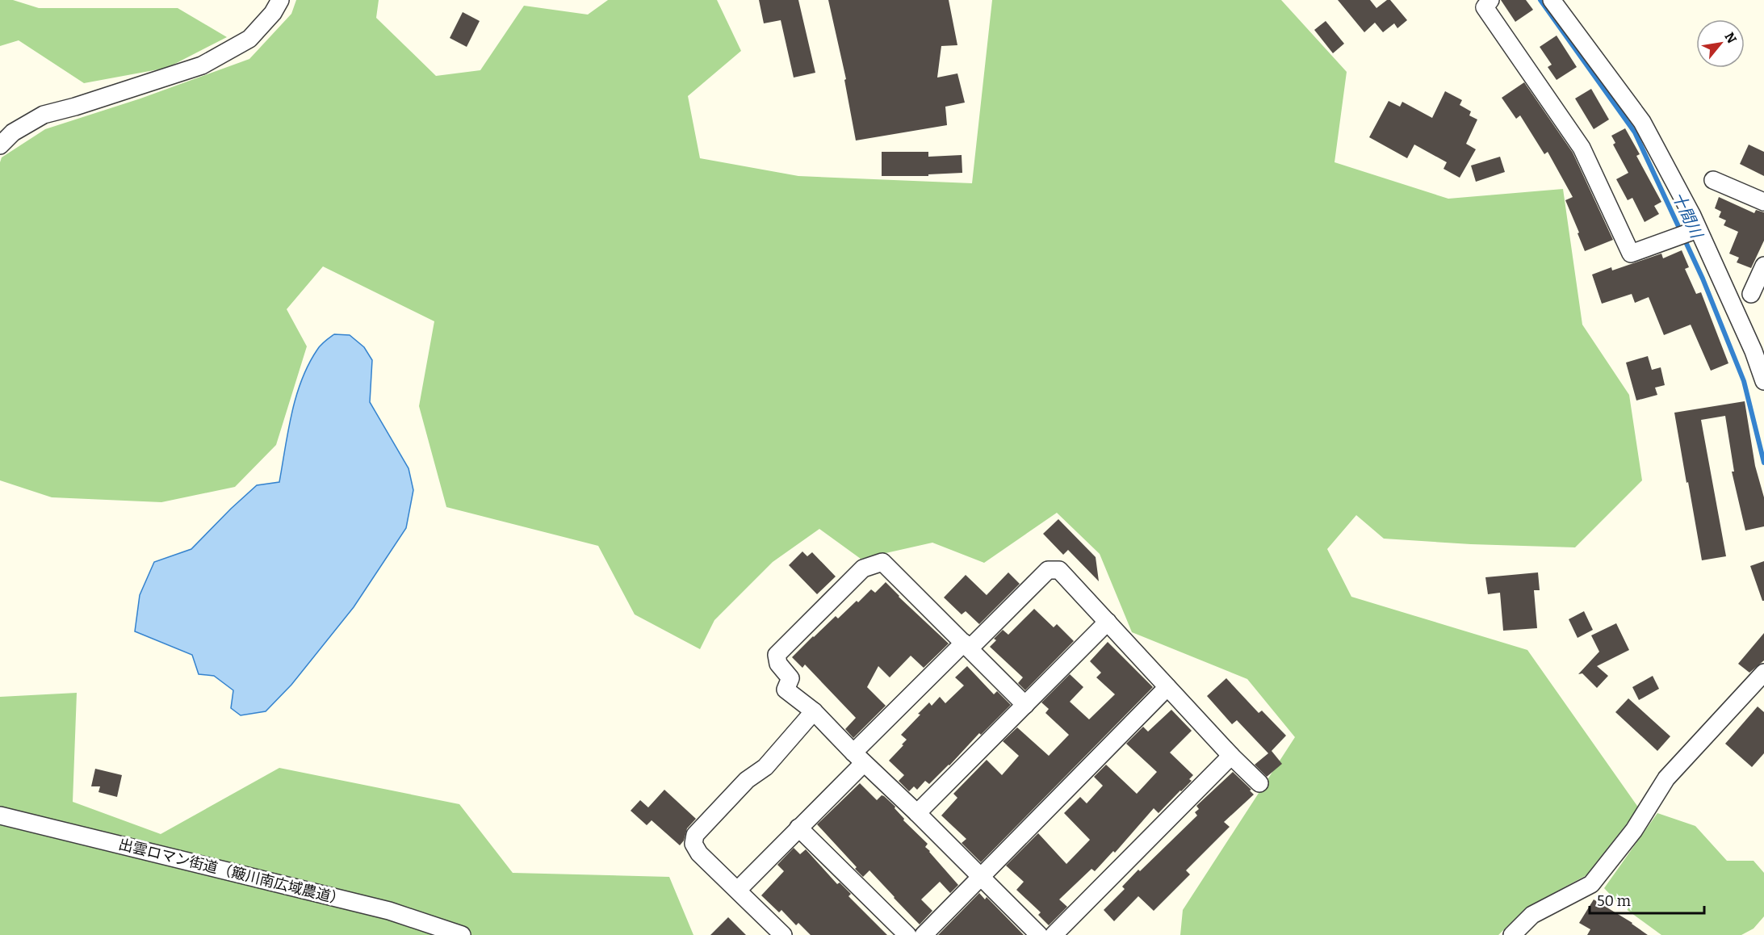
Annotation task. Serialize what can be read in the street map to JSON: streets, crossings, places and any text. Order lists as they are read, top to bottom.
{
  "streets": {
    "street": ["出雲ロマン街道（簸川南広域農道）"]
  },
  "water": ["十間川"],
  "scale_bar": "50 m",
  "north": "top right"
}
